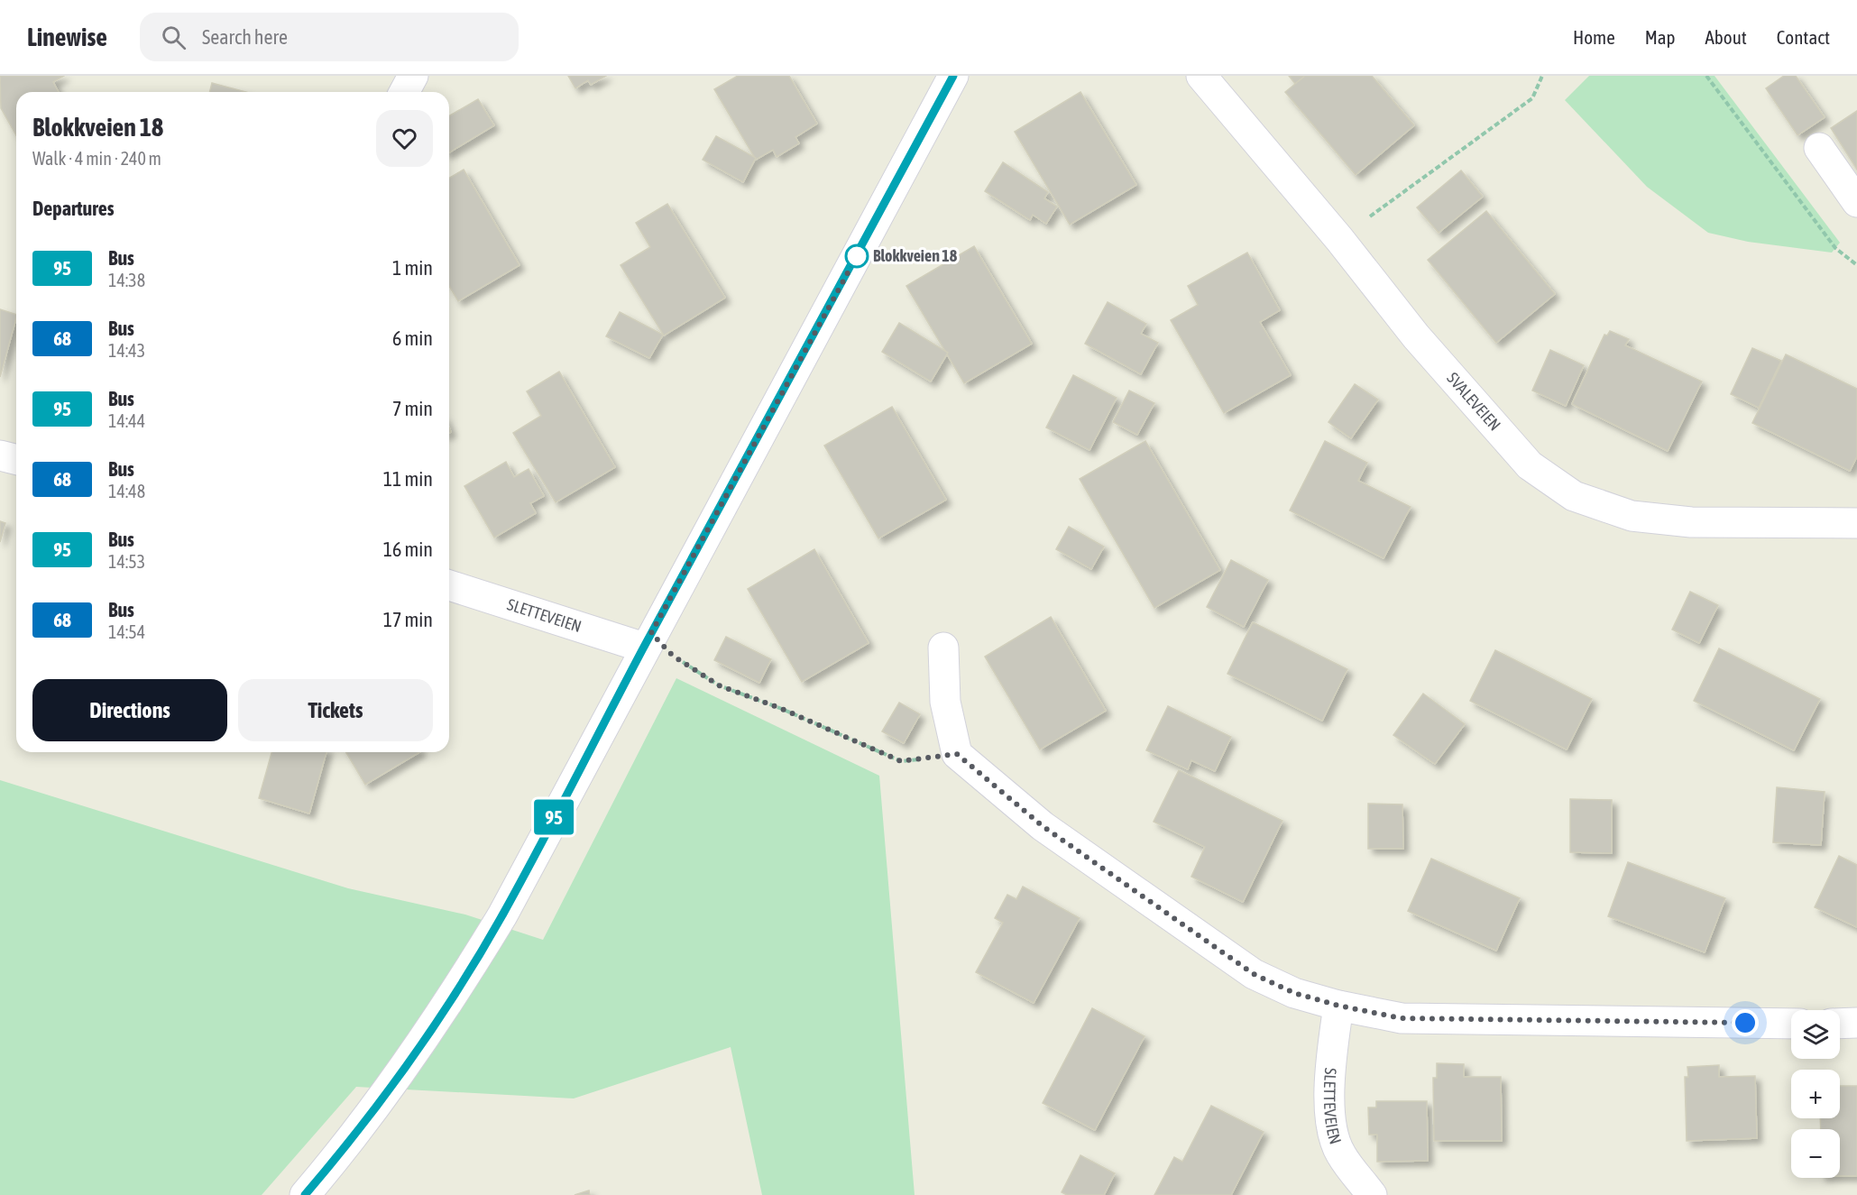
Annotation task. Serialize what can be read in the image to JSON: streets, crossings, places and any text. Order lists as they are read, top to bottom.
{
  "streets": {
    "street": ["SVALEVEIEN", "SLETTEVEIEN"]
  },
  "places": ["Blokkveien 18"],
  "lines": ["bus line 95"],
  "page": {
    "header": "Linewise",
    "search": "Search here",
    "nav": [
      "Home",
      "Map",
      "About",
      "Contact"
    ],
    "on_map": "95",
    "heading": [
      ["Blokkveien 18", "Walk · 4 min · 240 m"],
      "Departures"
    ],
    "list": [
      {
        "mark": "95",
        "name": "Bus",
        "note": "14:38",
        "value": "1 min"
      },
      {
        "mark": "68",
        "name": "Bus",
        "note": "14:43",
        "value": "6 min"
      },
      {
        "mark": "95",
        "name": "Bus",
        "note": "14:44",
        "value": "7 min"
      },
      {
        "mark": "68",
        "name": "Bus",
        "note": "14:48",
        "value": "11 min"
      },
      {
        "mark": "95",
        "name": "Bus",
        "note": "14:53",
        "value": "16 min"
      },
      {
        "mark": "68",
        "name": "Bus",
        "note": "14:54",
        "value": "17 min"
      }
    ],
    "buttons": ["Directions", "Tickets"],
    "map_buttons": ["+", "−"]
  }
}
